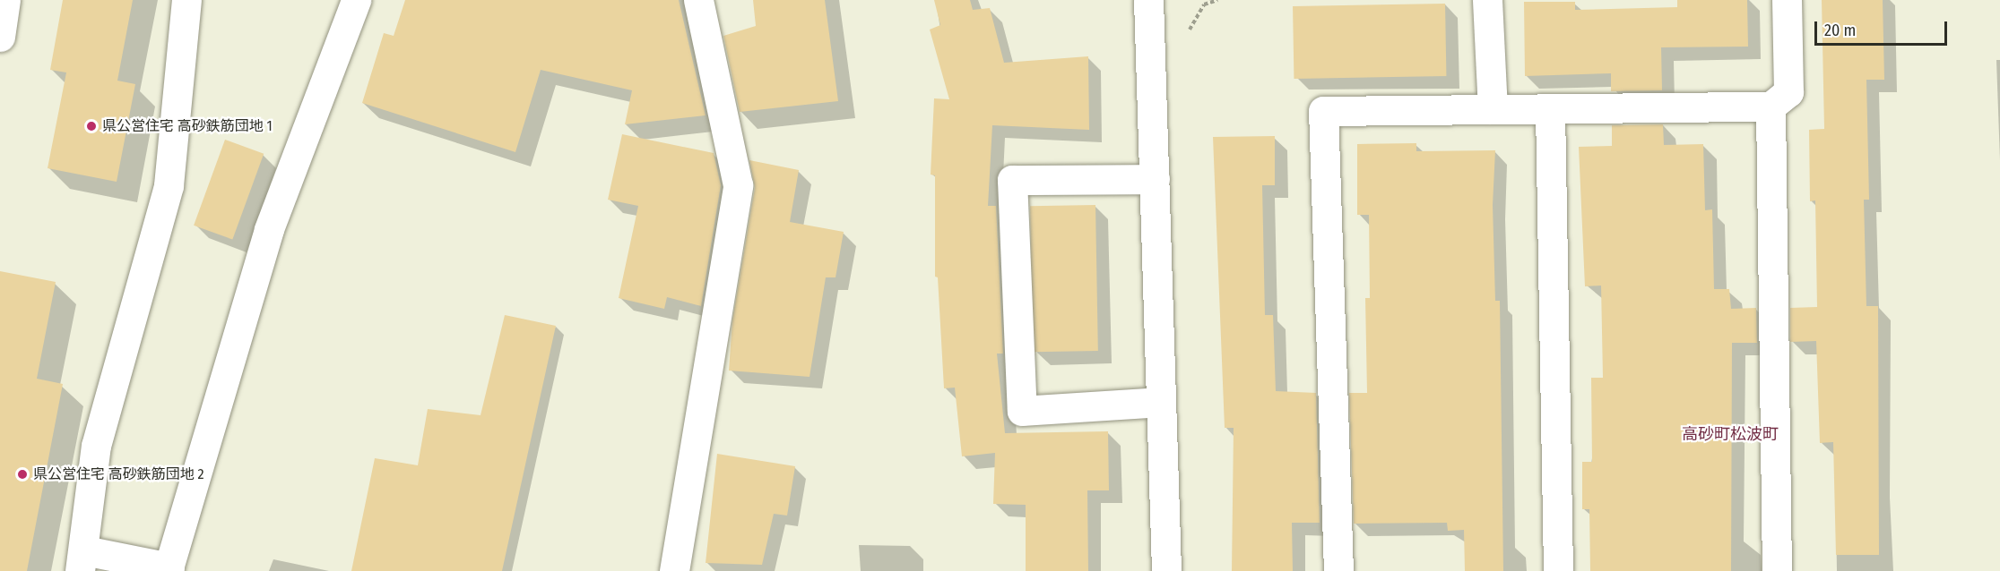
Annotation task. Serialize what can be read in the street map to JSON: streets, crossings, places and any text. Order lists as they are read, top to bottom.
{
  "districts": ["高砂町松波町"],
  "places": ["県公営住宅 高砂鉄筋団地 1", "県公営住宅 高砂鉄筋団地 2"],
  "scale_bar": "20 m"
}
